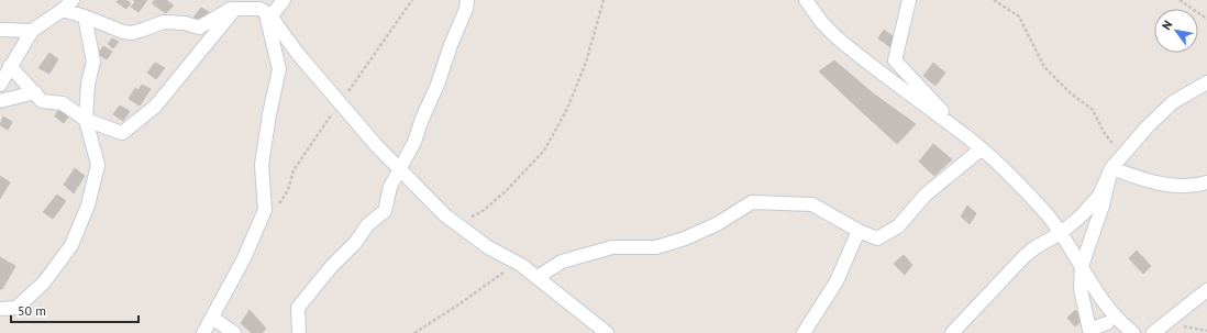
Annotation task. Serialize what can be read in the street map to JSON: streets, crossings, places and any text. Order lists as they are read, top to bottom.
{
  "scale_bar": "50 m",
  "north": "top left"
}
